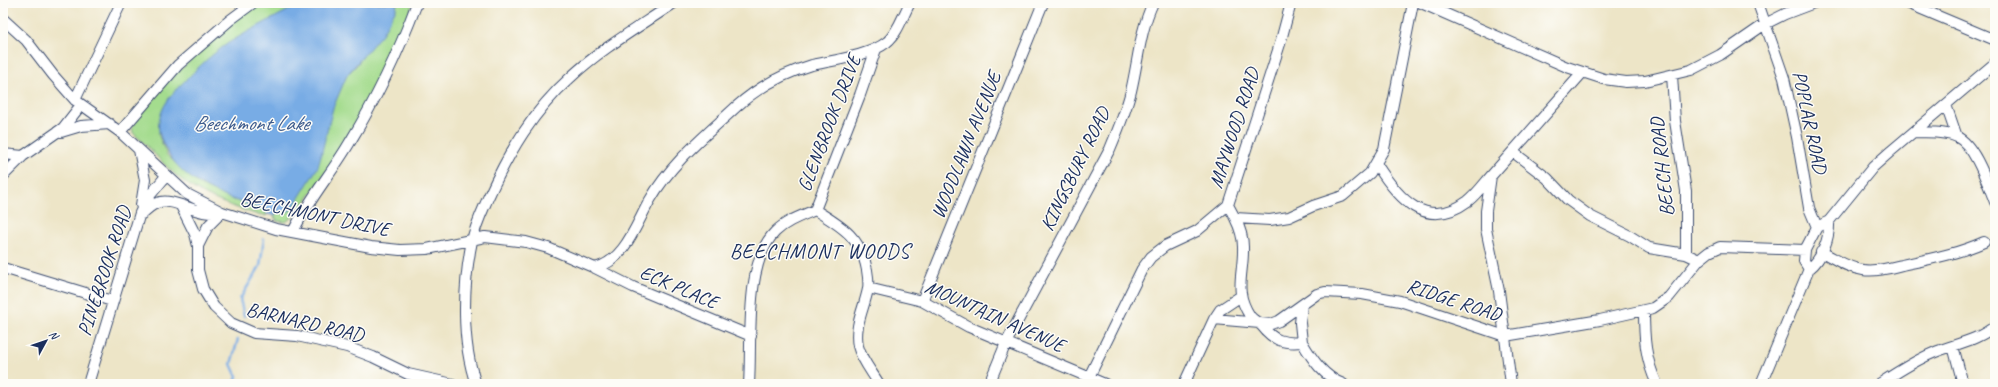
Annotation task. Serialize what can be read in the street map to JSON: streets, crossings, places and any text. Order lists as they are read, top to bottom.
{
  "streets": {
    "street": [
      "POPLAR ROAD",
      "GLENBROOK DRIVE",
      "MAYWOOD ROAD",
      "WOODLAWN AVENUE",
      "BEECH ROAD",
      "KINGSBURY ROAD",
      "BEECHMONT DRIVE",
      "PINEBROOK ROAD",
      "ECK PLACE",
      "RIDGE ROAD",
      "MOUNTAIN AVENUE",
      "BARNARD ROAD"
    ]
  },
  "crossings": [
    ["MAYWOOD ROAD", "MOUNTAIN AVENUE"],
    ["WOODLAWN AVENUE", "MOUNTAIN AVENUE"],
    ["KINGSBURY ROAD", "MOUNTAIN AVENUE"],
    ["BEECHMONT DRIVE", "PINEBROOK ROAD"],
    ["BEECHMONT DRIVE", "ECK PLACE"],
    ["BEECHMONT DRIVE", "BARNARD ROAD"]
  ],
  "districts": ["BEECHMONT WOODS"],
  "water": ["Beechmont Lake"],
  "north": "top right"
}
